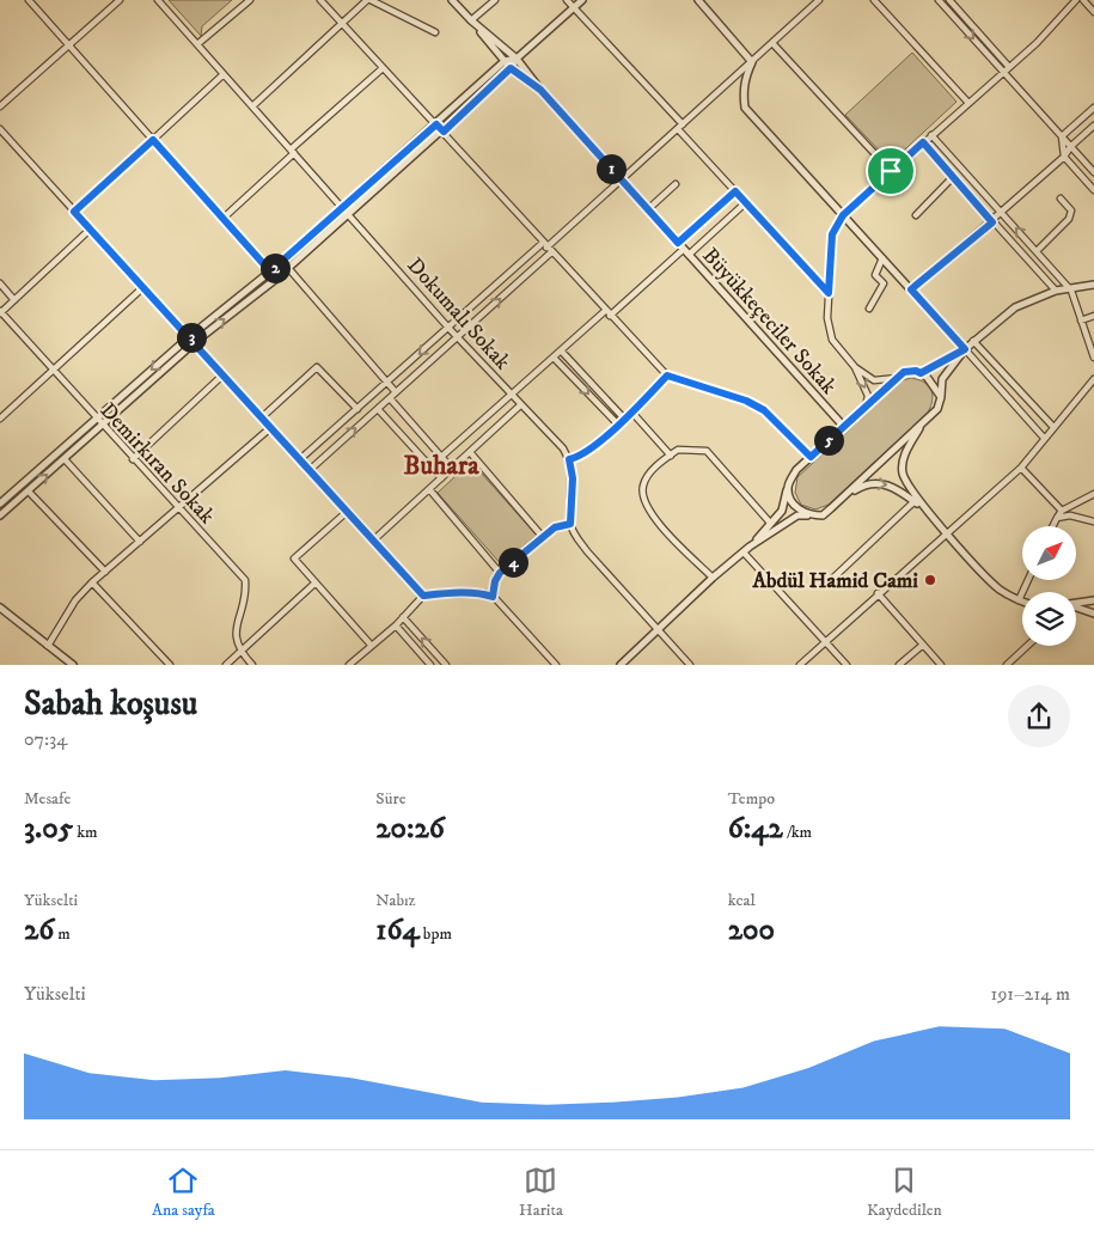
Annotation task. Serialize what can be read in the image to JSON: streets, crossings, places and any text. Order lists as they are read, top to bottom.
{
  "streets": {
    "street": ["Dokumalı Sokak", "Büyükkeçeciler Sokak", "Demirkıran Sokak"]
  },
  "districts": ["Buhara"],
  "places": ["Abdül Hamid Cami"],
  "north": "top right",
  "page": {
    "pins": [
      "1",
      "2",
      "3",
      "5",
      "4"
    ],
    "heading": ["Sabah koşusu", "07:34"],
    "stats": [
      ["Mesafe", "3.05 km"],
      ["Süre", "20:26"],
      ["Tempo", "6:42 /km"],
      ["Yükselti", "26 m"],
      ["Nabız", "164 bpm"],
      ["kcal", "200"]
    ],
    "chart": ["Yükselti", "191–214 m"],
    "tabs": ["Ana sayfa", "Harita", "Kaydedilen"]
  }
}
